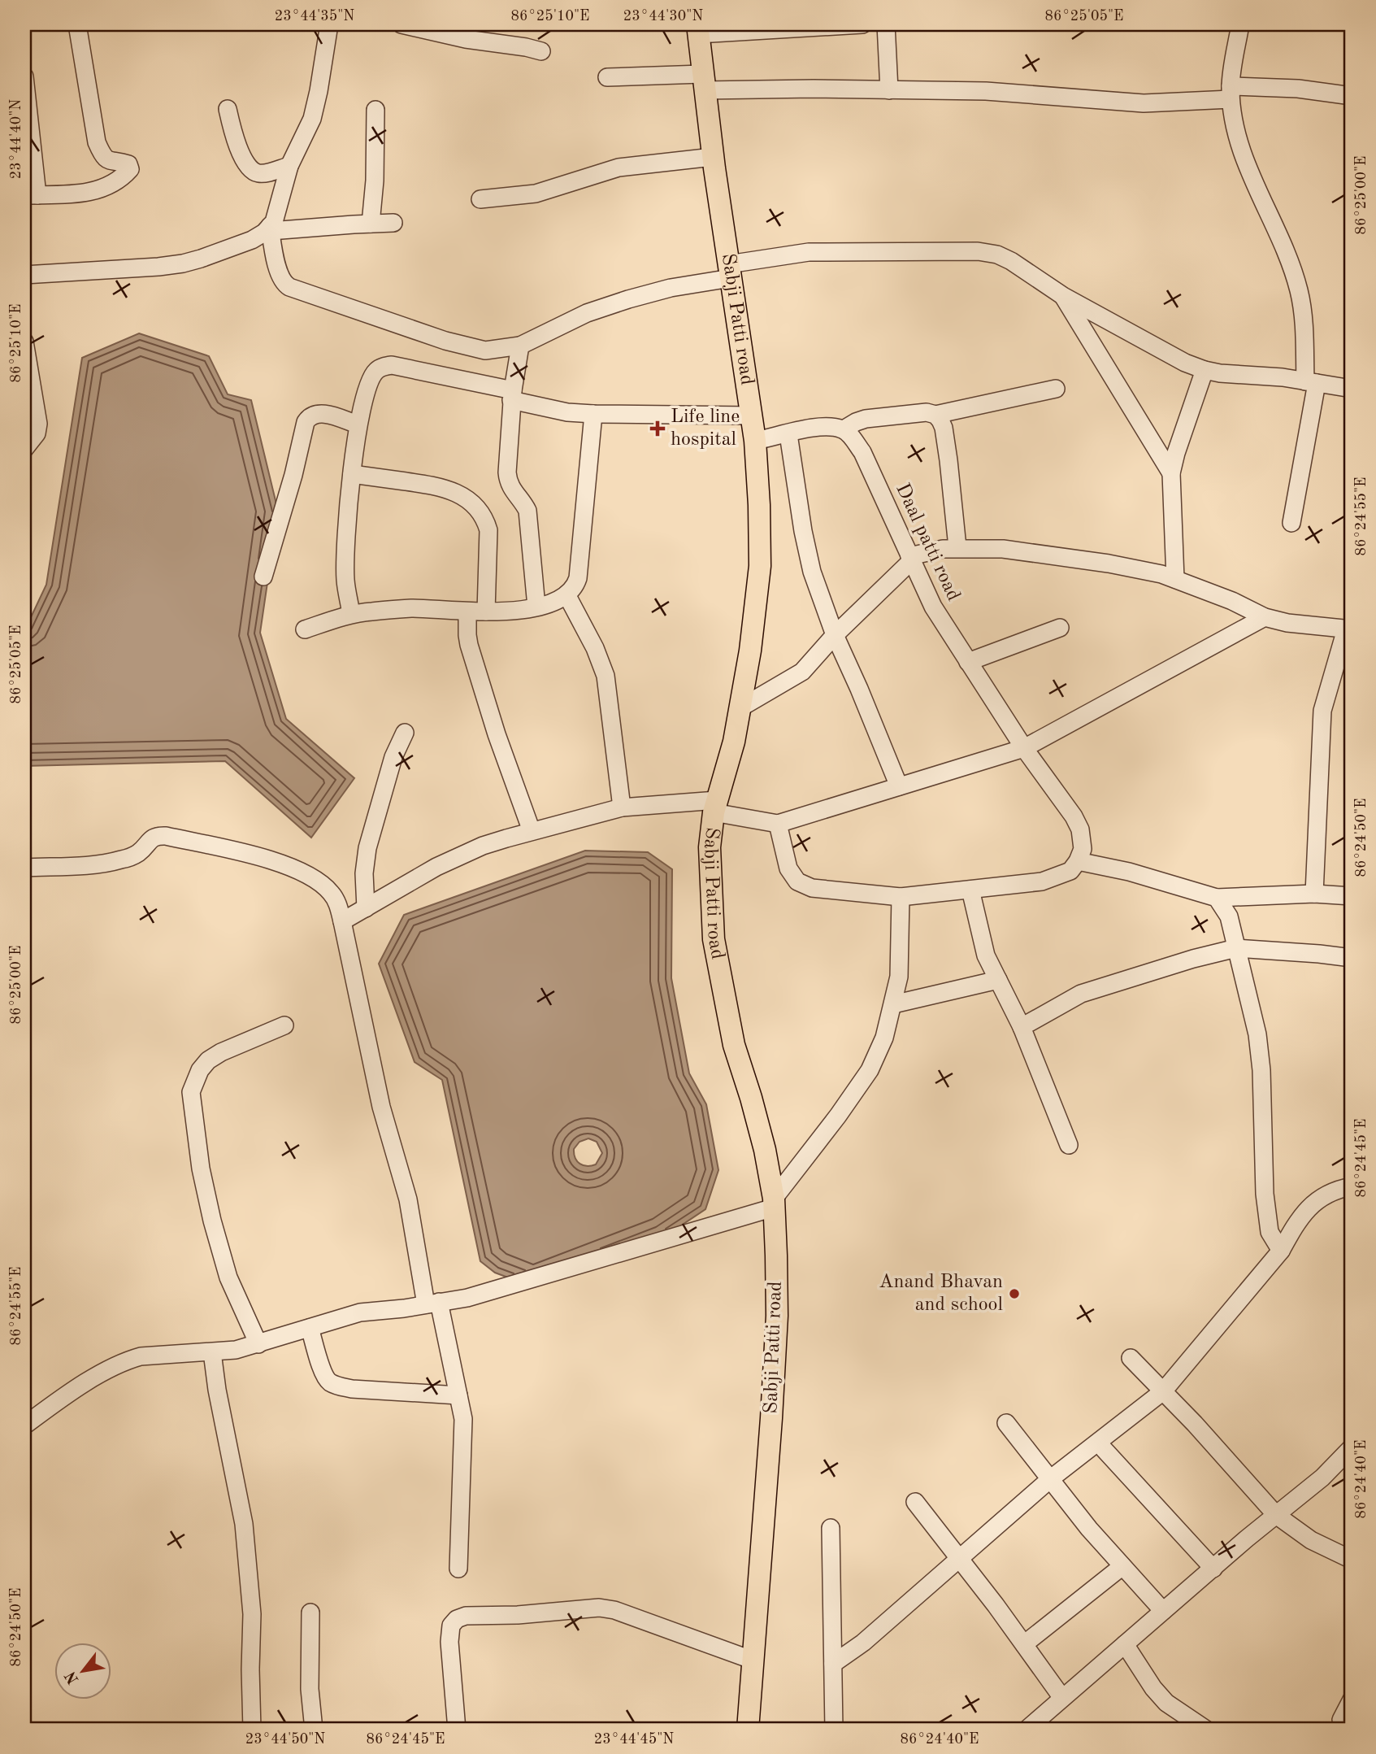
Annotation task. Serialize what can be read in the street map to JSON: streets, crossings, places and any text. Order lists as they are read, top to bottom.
{
  "streets": {
    "main road": ["Sabji Patti road"],
    "street": ["Daal patti road"]
  },
  "places": {
    "health": ["Life line hospital"],
    "other": ["Anand Bhavan and school"]
  },
  "north": "bottom left",
  "coordinates": [
    "23°44'35\"N",
    "86°25'10\"E",
    "23°44'30\"N",
    "86°25'05\"E",
    "23°44'40\"N",
    "86°25'00\"E",
    "86°24'55\"E",
    "86°24'50\"E",
    "86°24'45\"E",
    "86°24'40\"E",
    "23°44'50\"N",
    "23°44'45\"N"
  ]
}
